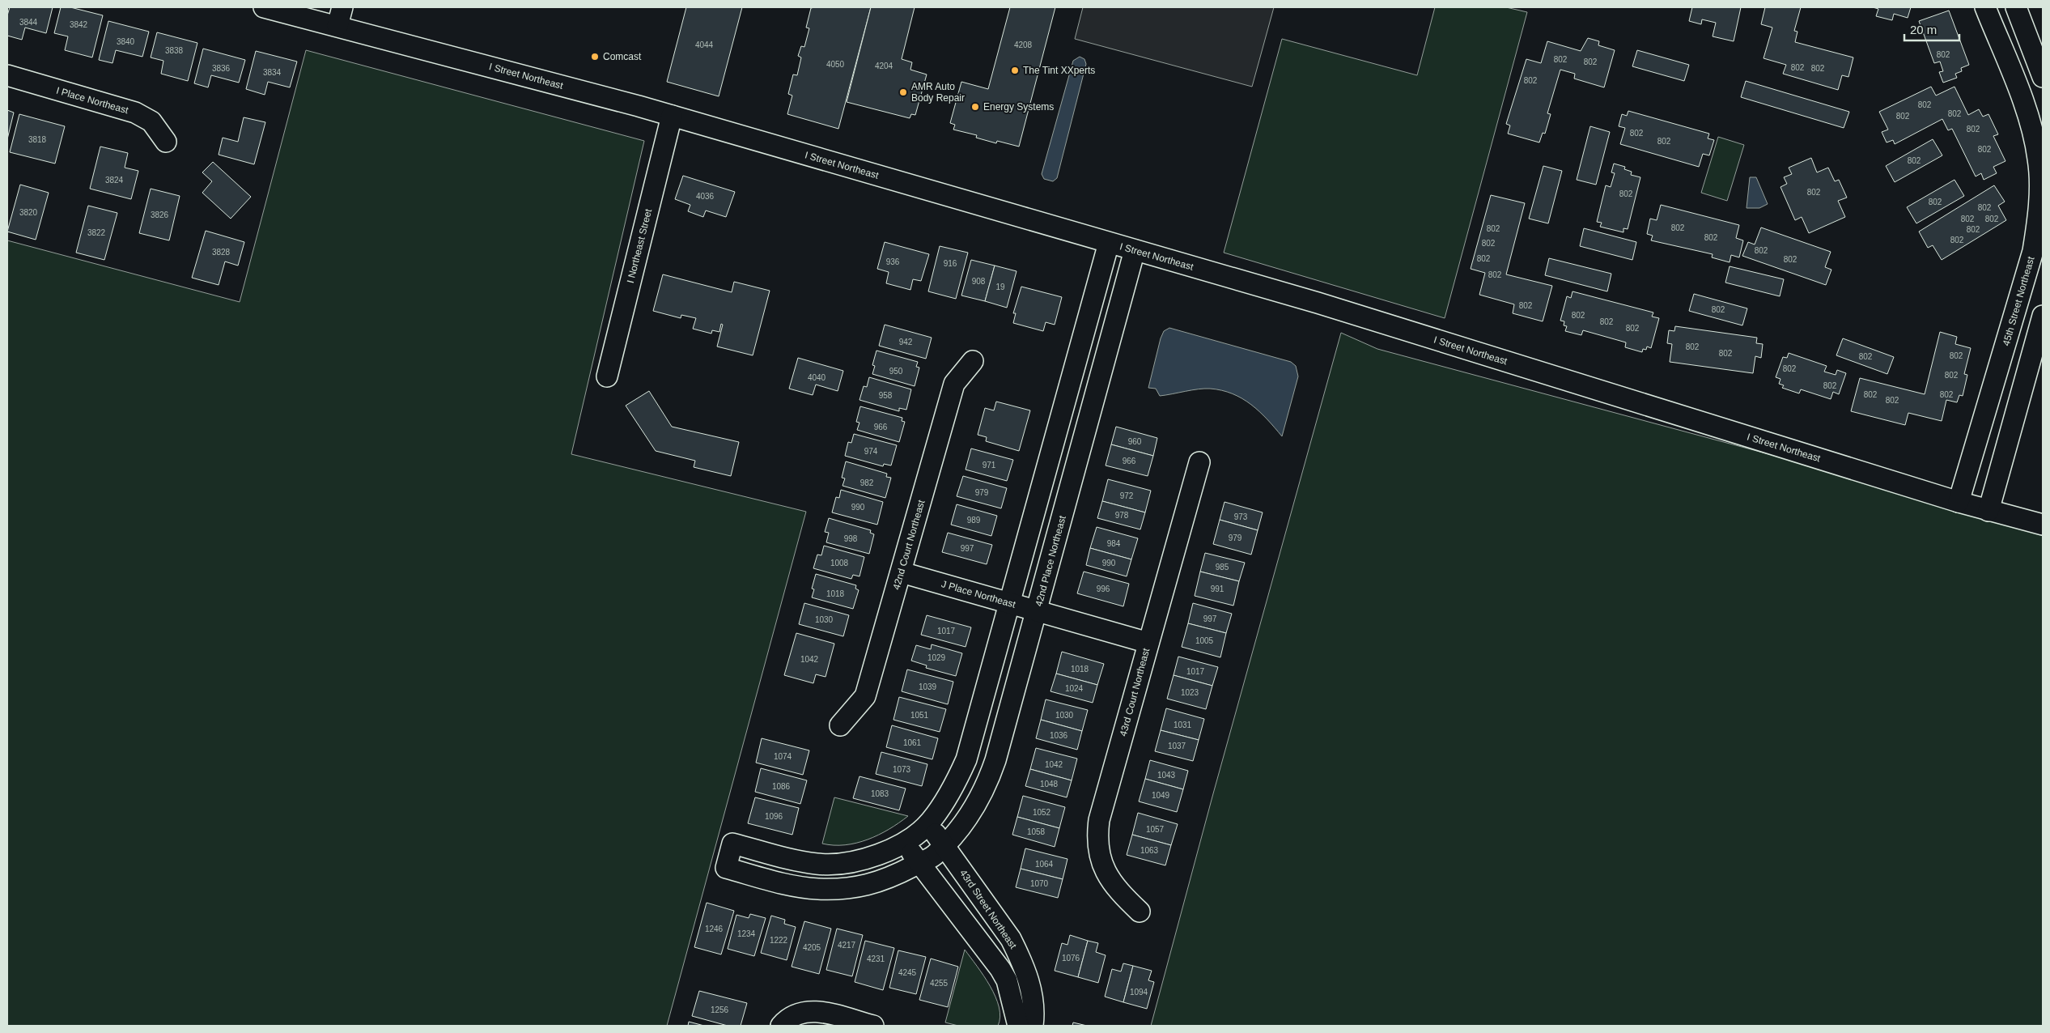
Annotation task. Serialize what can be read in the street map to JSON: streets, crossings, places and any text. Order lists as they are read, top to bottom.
{
  "streets": {
    "street": [
      "I Street Northeast",
      "I Place Northeast",
      "I Northeast Street",
      "45th Street Northeast",
      "42nd Court Northeast",
      "42nd Place Northeast",
      "J Place Northeast",
      "43rd Court Northeast",
      "43rd Street Northeast"
    ]
  },
  "crossings": [
    ["I Street Northeast", "I Northeast Street"],
    ["I Street Northeast", "45th Street Northeast"],
    ["I Street Northeast", "42nd Place Northeast"],
    ["42nd Court Northeast", "J Place Northeast"],
    ["42nd Place Northeast", "J Place Northeast"],
    ["42nd Place Northeast", "43rd Street Northeast"],
    ["J Place Northeast", "43rd Court Northeast"]
  ],
  "places": [
    "Comcast",
    "The Tint XXperts",
    "AMR Auto Body Repair",
    "Energy Systems"
  ],
  "house_numbers": [
    "3844",
    "3842",
    "3840",
    "4044",
    "4208",
    "3838",
    "802",
    "802",
    "802",
    "4050",
    "4204",
    "802",
    "3836",
    "802",
    "3834",
    "802",
    "802",
    "802",
    "802",
    "802",
    "802",
    "3818",
    "802",
    "802",
    "802",
    "3824",
    "802",
    "802",
    "4036",
    "802",
    "802",
    "3820",
    "3826",
    "802",
    "802",
    "802",
    "802",
    "802",
    "3822",
    "802",
    "802",
    "802",
    "802",
    "3828",
    "802",
    "802",
    "936",
    "916",
    "802",
    "908",
    "19",
    "802",
    "802",
    "802",
    "802",
    "802",
    "942",
    "802",
    "802",
    "802",
    "802",
    "802",
    "950",
    "802",
    "4040",
    "802",
    "802",
    "802",
    "958",
    "802",
    "966",
    "960",
    "974",
    "966",
    "971",
    "982",
    "979",
    "972",
    "990",
    "978",
    "973",
    "989",
    "979",
    "998",
    "984",
    "997",
    "1008",
    "990",
    "985",
    "996",
    "991",
    "1018",
    "997",
    "1030",
    "1017",
    "1005",
    "1029",
    "1042",
    "1018",
    "1017",
    "1039",
    "1024",
    "1023",
    "1051",
    "1030",
    "1031",
    "1036",
    "1061",
    "1037",
    "1074",
    "1042",
    "1073",
    "1043",
    "1048",
    "1086",
    "1083",
    "1049",
    "1052",
    "1096",
    "1057",
    "1058",
    "1063",
    "1064",
    "1070",
    "1246",
    "1234",
    "1222",
    "4217",
    "4205",
    "1076",
    "4231",
    "4245",
    "4255",
    "1094",
    "1256"
  ],
  "scale_bar": "20 m"
}
